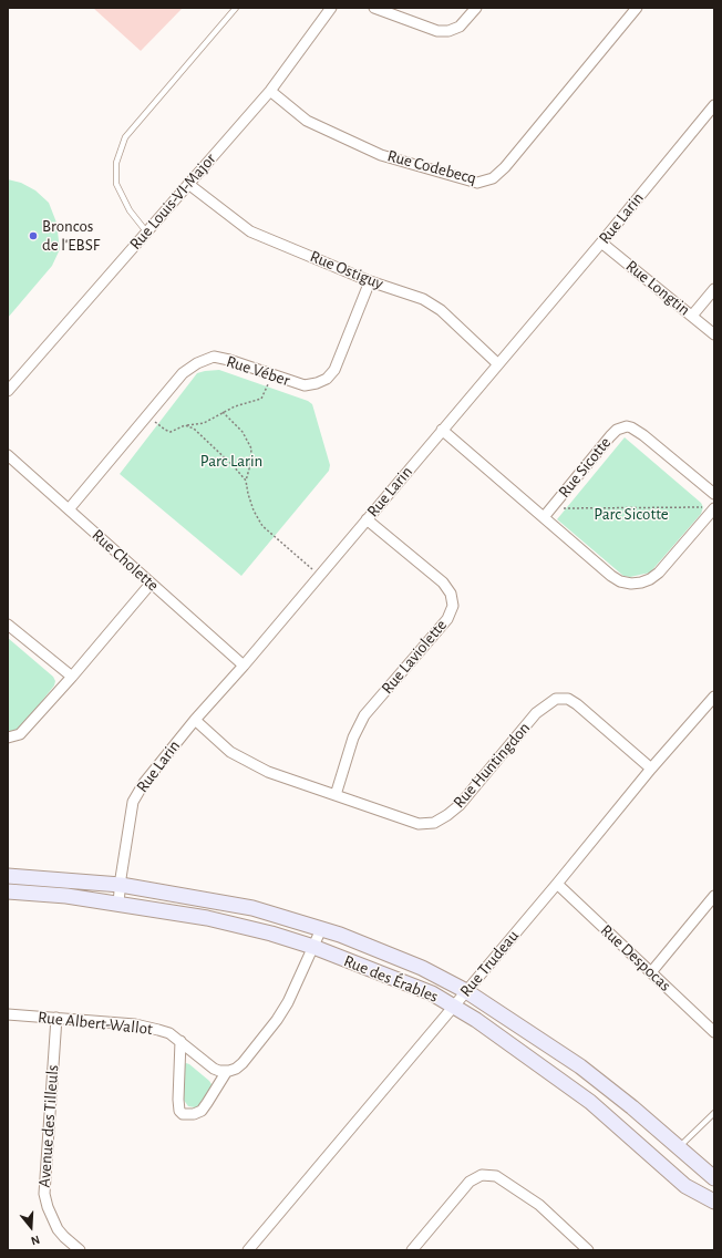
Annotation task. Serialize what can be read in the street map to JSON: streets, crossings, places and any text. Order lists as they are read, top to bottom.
{
  "streets": {
    "street": [
      "Rue Codebecq",
      "Rue Louis-VI-Major",
      "Rue Larin",
      "Rue Ostiguy",
      "Rue Longtin",
      "Rue Véber",
      "Rue Sicotte",
      "Rue Cholette",
      "Rue Laviolette",
      "Rue Huntingdon",
      "Rue Despocas",
      "Rue Trudeau",
      "Rue des Érables",
      "Rue Albert-Wallot",
      "Avenue des Tilleuls"
    ]
  },
  "crossings": [
    ["Rue Codebecq", "Rue Louis-VI-Major"],
    ["Rue Louis-VI-Major", "Rue Ostiguy"],
    ["Rue Larin", "Rue Ostiguy"],
    ["Rue Larin", "Rue Longtin"],
    ["Rue Larin", "Rue Cholette"],
    ["Rue Larin", "Rue Laviolette"],
    ["Rue Larin", "Rue Huntingdon"],
    ["Rue Larin", "Rue des Érables"],
    ["Rue Ostiguy", "Rue Véber"],
    ["Rue Véber", "Rue Cholette"],
    ["Rue Laviolette", "Rue Huntingdon"],
    ["Rue Huntingdon", "Rue Trudeau"],
    ["Rue Despocas", "Rue Trudeau"],
    ["Rue Trudeau", "Rue des Érables"],
    ["Rue Albert-Wallot", "Avenue des Tilleuls"]
  ],
  "parks": ["Parc Larin", "Parc Sicotte"],
  "places": ["Broncos de l'EBSF"],
  "north": "bottom"
}
